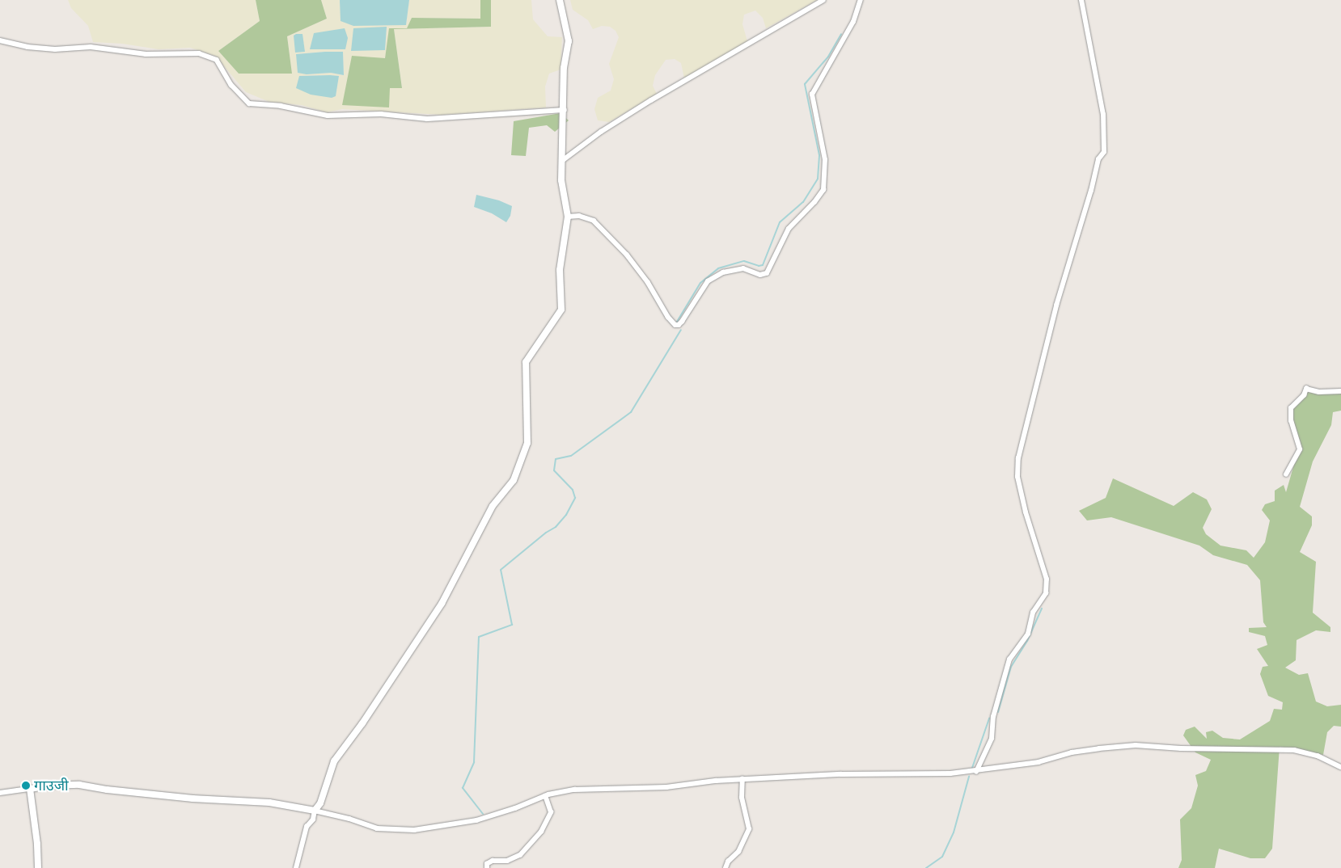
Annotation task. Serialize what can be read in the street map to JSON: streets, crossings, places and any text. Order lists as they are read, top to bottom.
{
  "places": ["गाउजी"]
}
